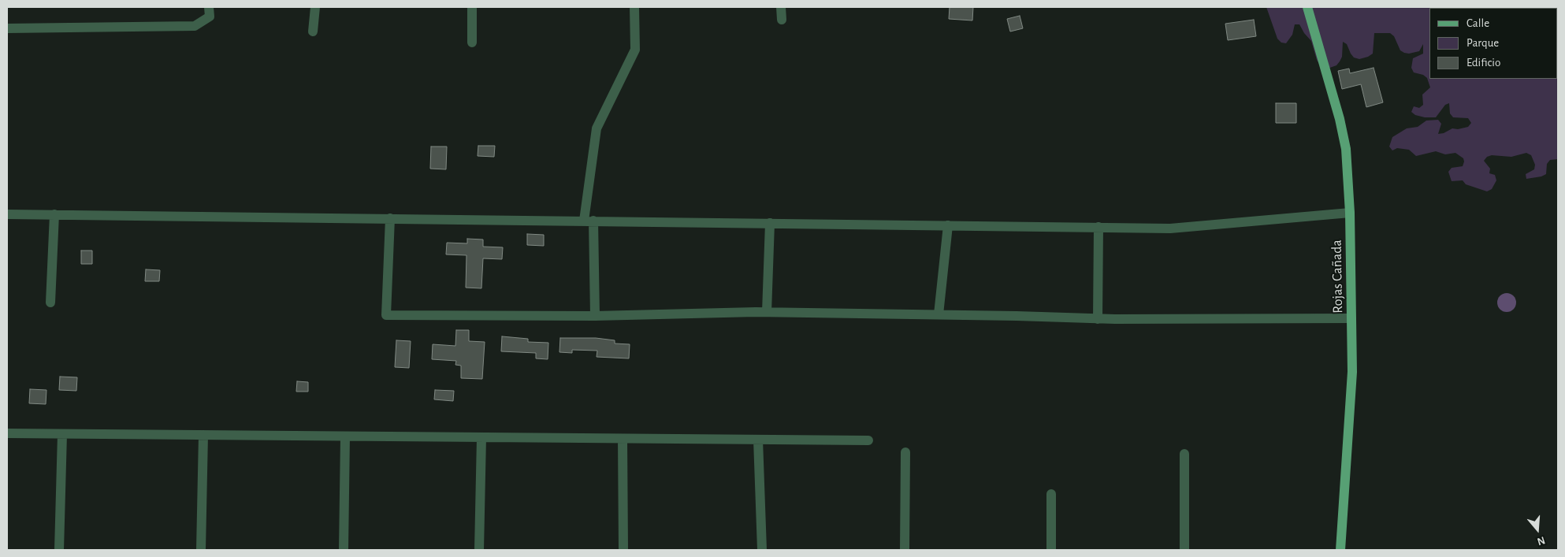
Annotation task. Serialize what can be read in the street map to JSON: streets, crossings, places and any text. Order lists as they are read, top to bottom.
{
  "streets": {
    "main road": ["Rojas Cañada"]
  },
  "legend": ["Calle", "Parque", "Edificio"],
  "north": "bottom"
}
